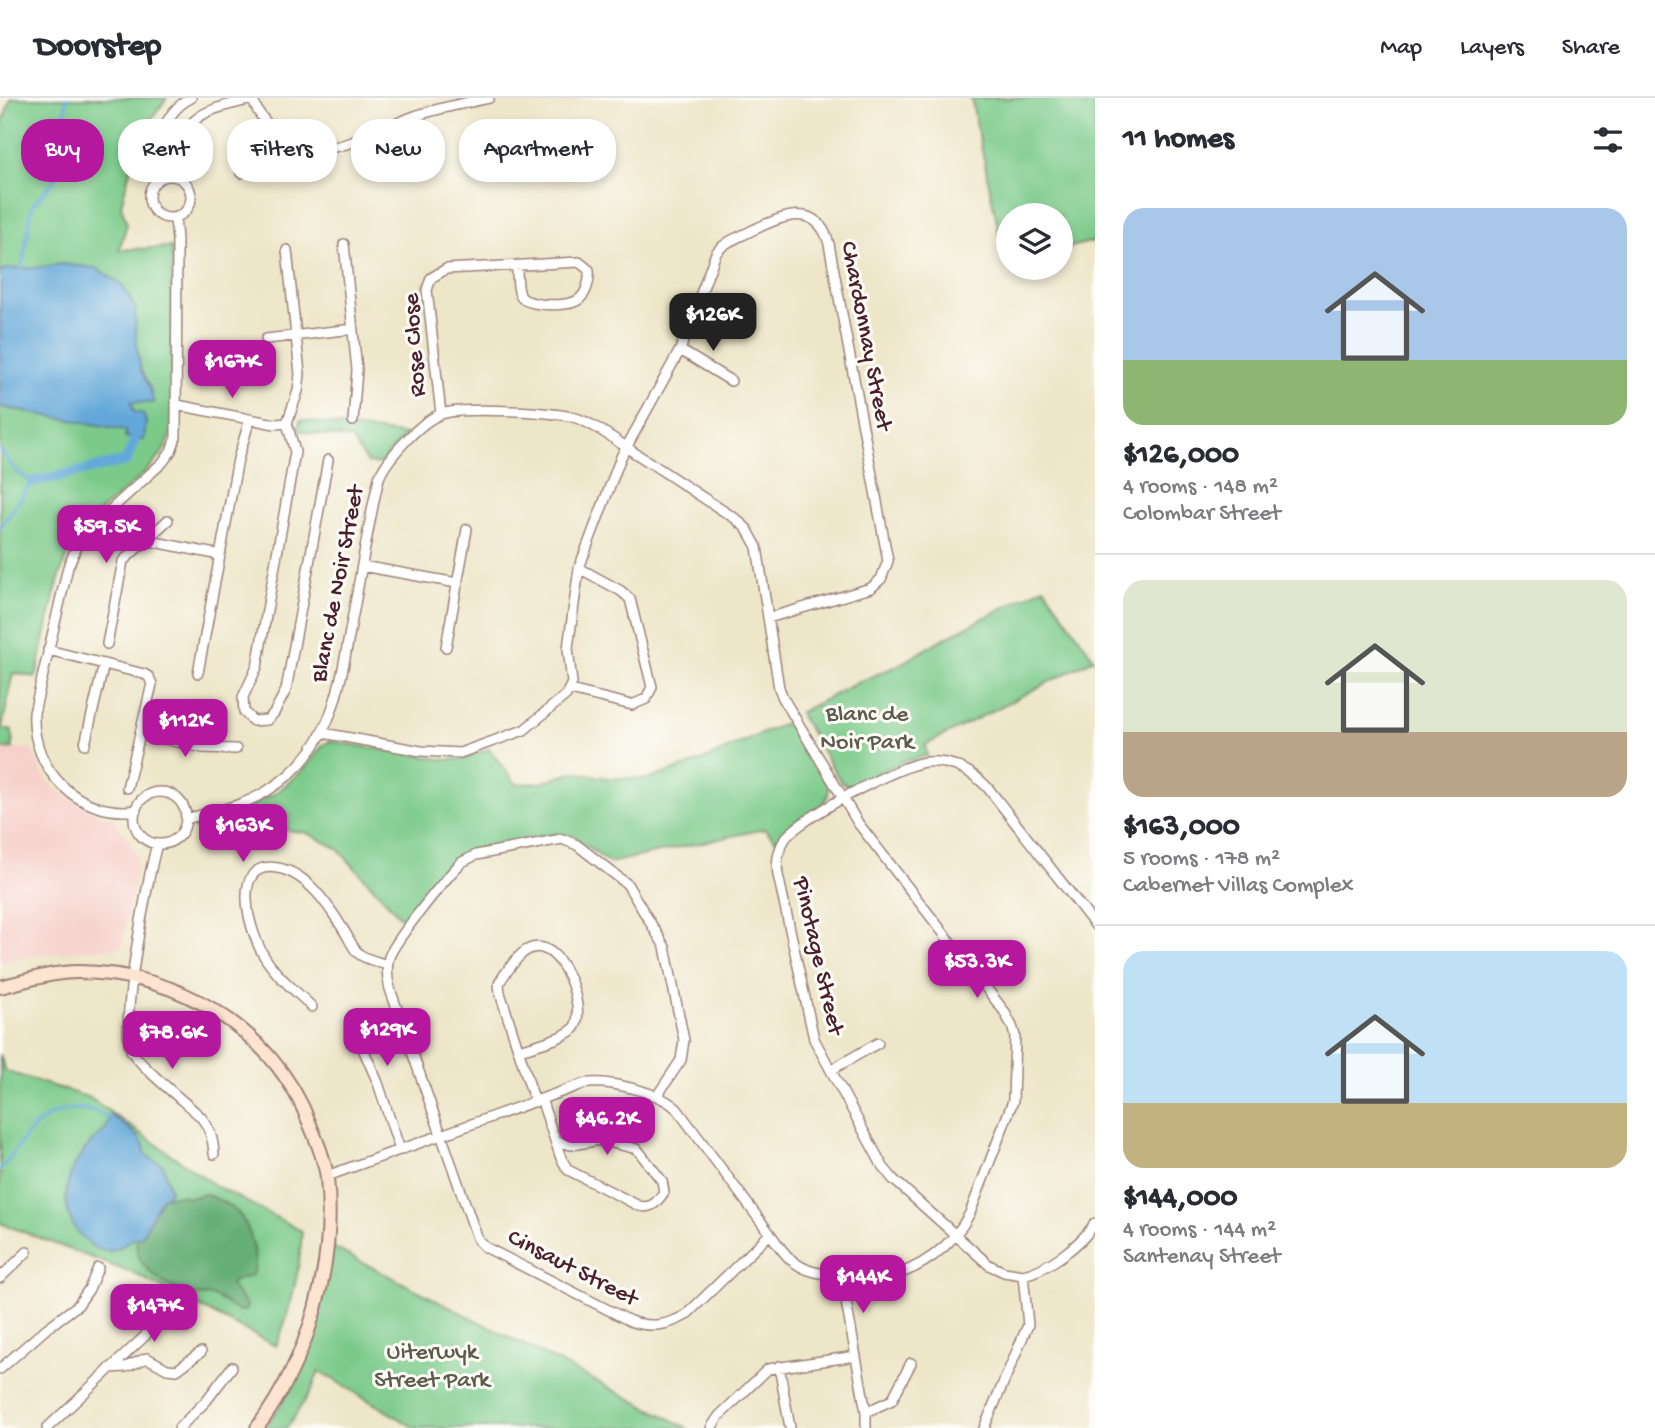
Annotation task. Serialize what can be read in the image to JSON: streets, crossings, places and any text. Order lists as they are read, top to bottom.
{
  "streets": {
    "street": [
      "Chardonnay Street",
      "Rose Close",
      "Blanc de Noir Street",
      "Pinotage Street",
      "Cinsaut Street"
    ]
  },
  "crossings": [
    ["Rose Close", "Blanc de Noir Street"]
  ],
  "parks": ["Blanc de Noir Park", "Uiterwyk Street Park"],
  "page": {
    "header": "Doorstep",
    "nav": ["Map", "Layers", "Share"],
    "heading": "11 homes",
    "chip": [
      "Buy",
      "Rent",
      "Filters",
      "New",
      "Apartment"
    ],
    "list": [
      {
        "name": "$126,000",
        "note": "4 rooms · 148 m² · Colombar Street"
      },
      {
        "name": "$163,000",
        "note": "5 rooms · 178 m² · Cabernet Villas Complex"
      },
      {
        "name": "$144,000",
        "note": "4 rooms · 144 m² · Santenay Street"
      }
    ],
    "price": [
      "$126K",
      "$167K",
      "$59.5K",
      "$112K",
      "$163K",
      "$53.3K",
      "$129K",
      "$78.6K",
      "$46.2K",
      "$144K",
      "$147K"
    ]
  }
}
